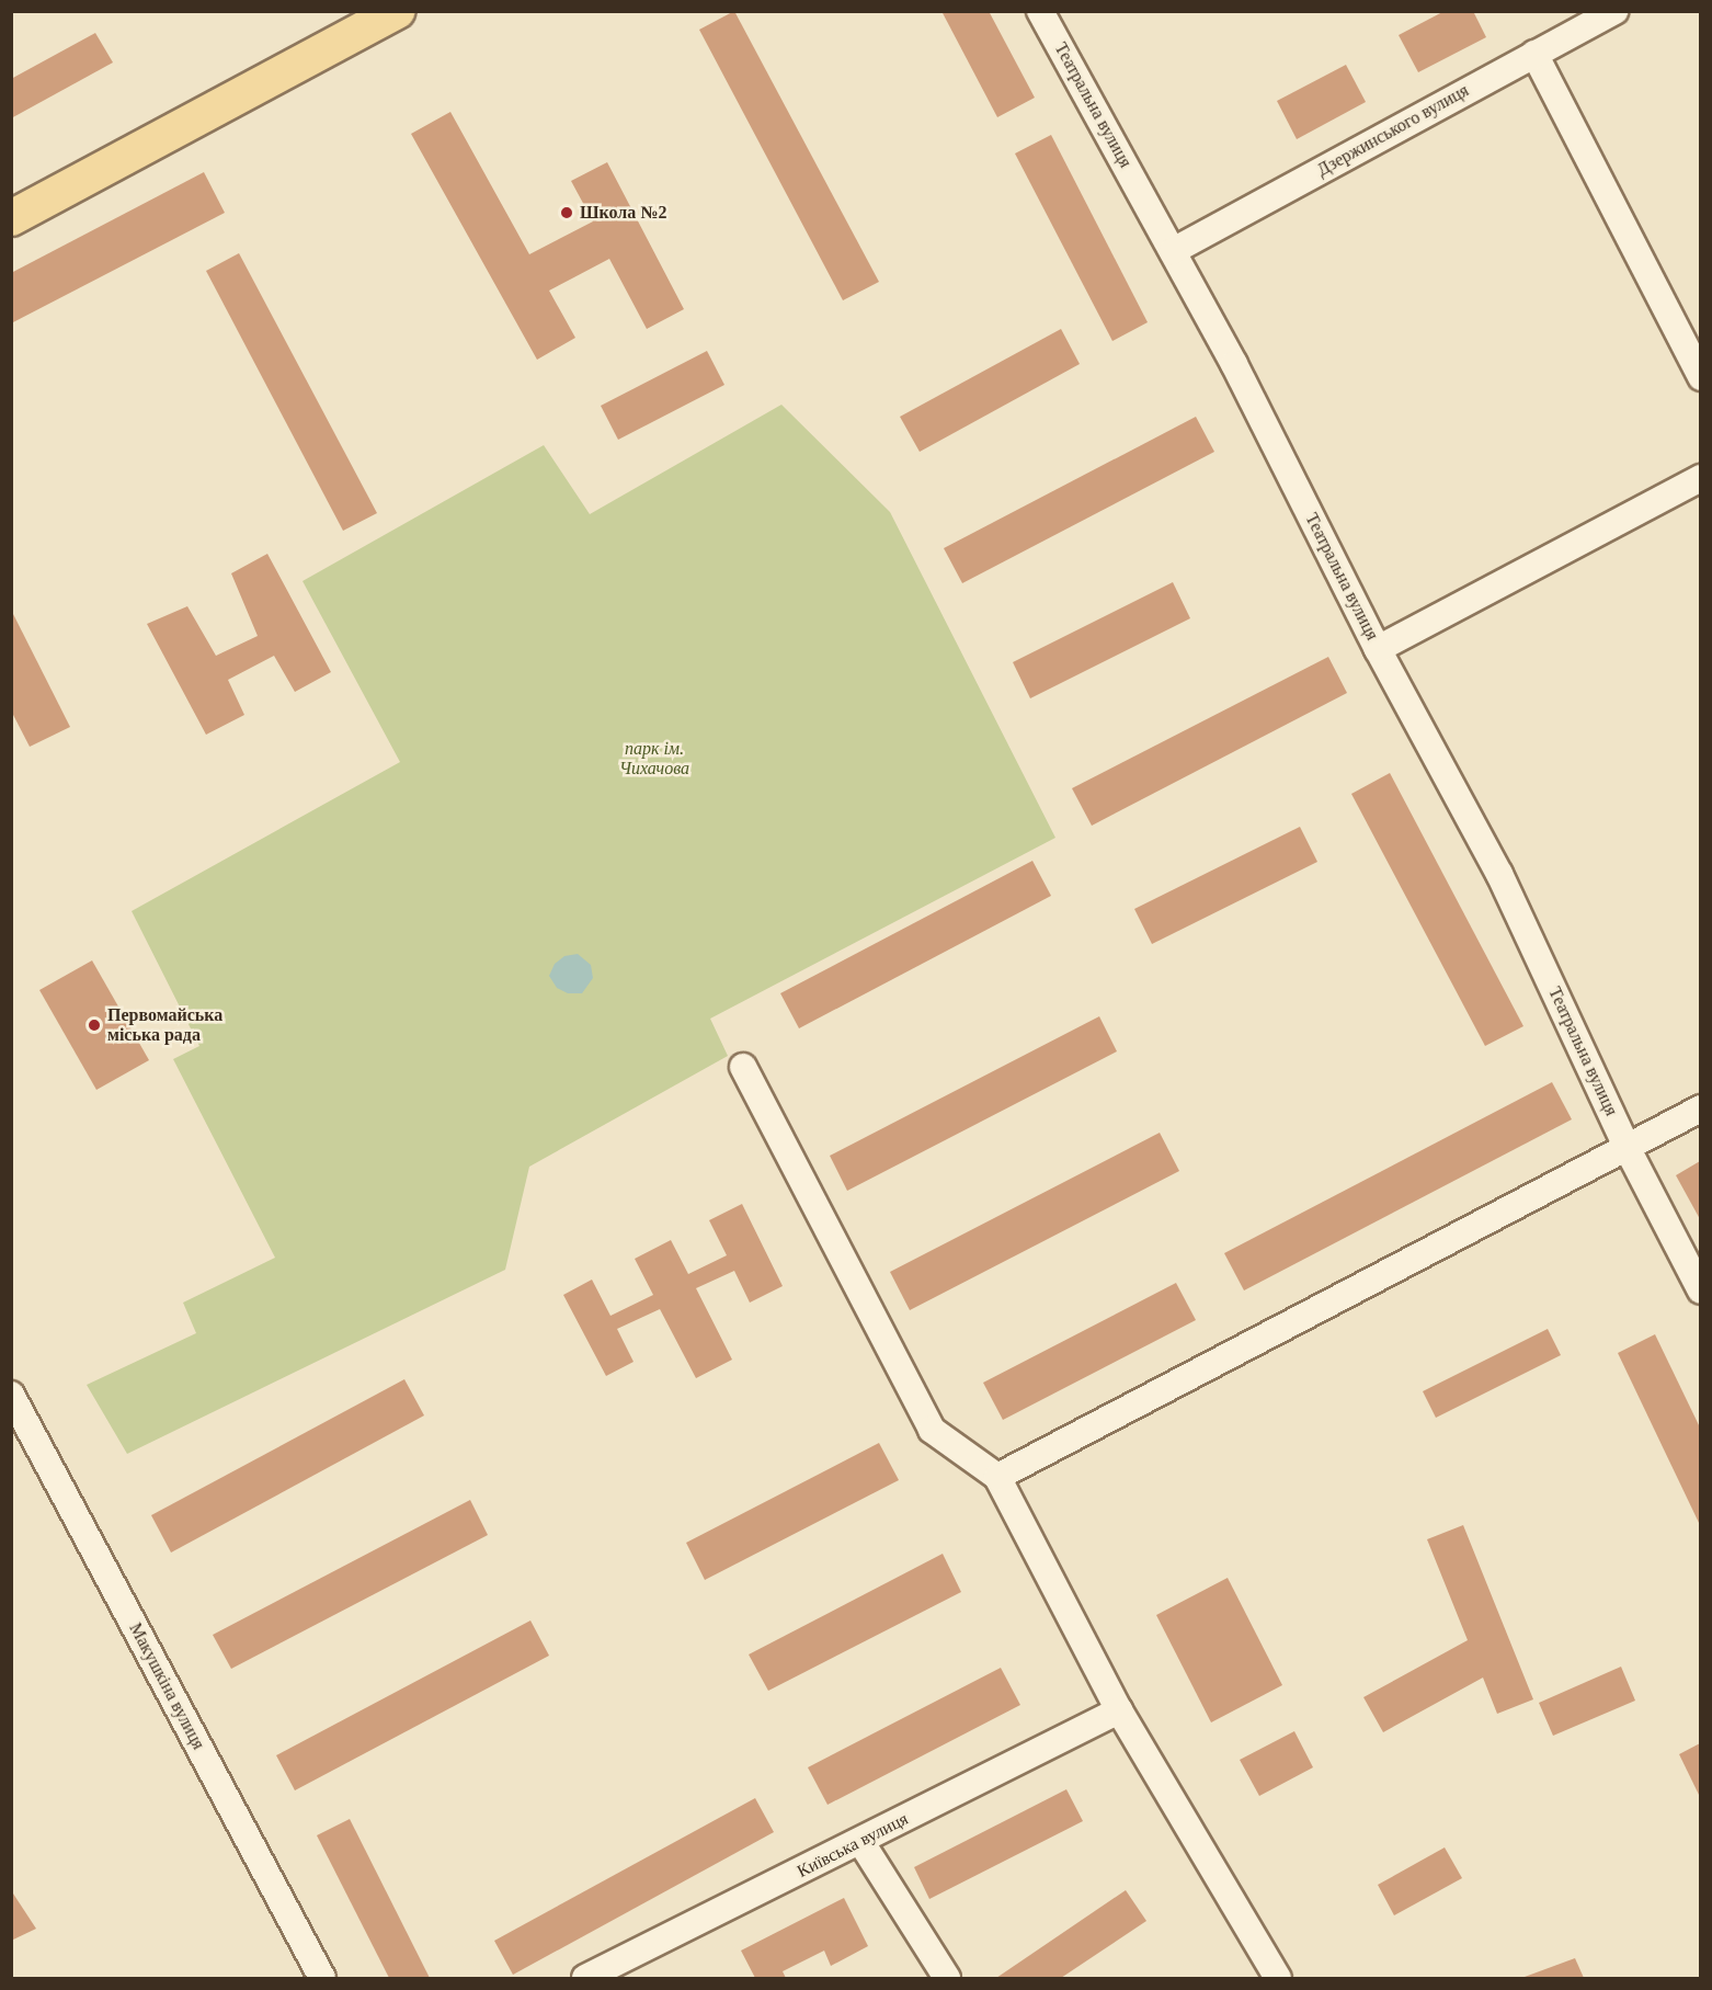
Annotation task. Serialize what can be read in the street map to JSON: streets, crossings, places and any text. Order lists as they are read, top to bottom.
{
  "streets": {
    "street": [
      "Театральна вулиця",
      "Дзержинського вулиця",
      "Макушкіна вулиця",
      "Київська вулиця"
    ]
  },
  "crossings": [
    ["Театральна вулиця", "Дзержинського вулиця"]
  ],
  "parks": ["парк ім. Чихачова"],
  "places": ["Школа №2", "Первомайська міська рада"]
}
